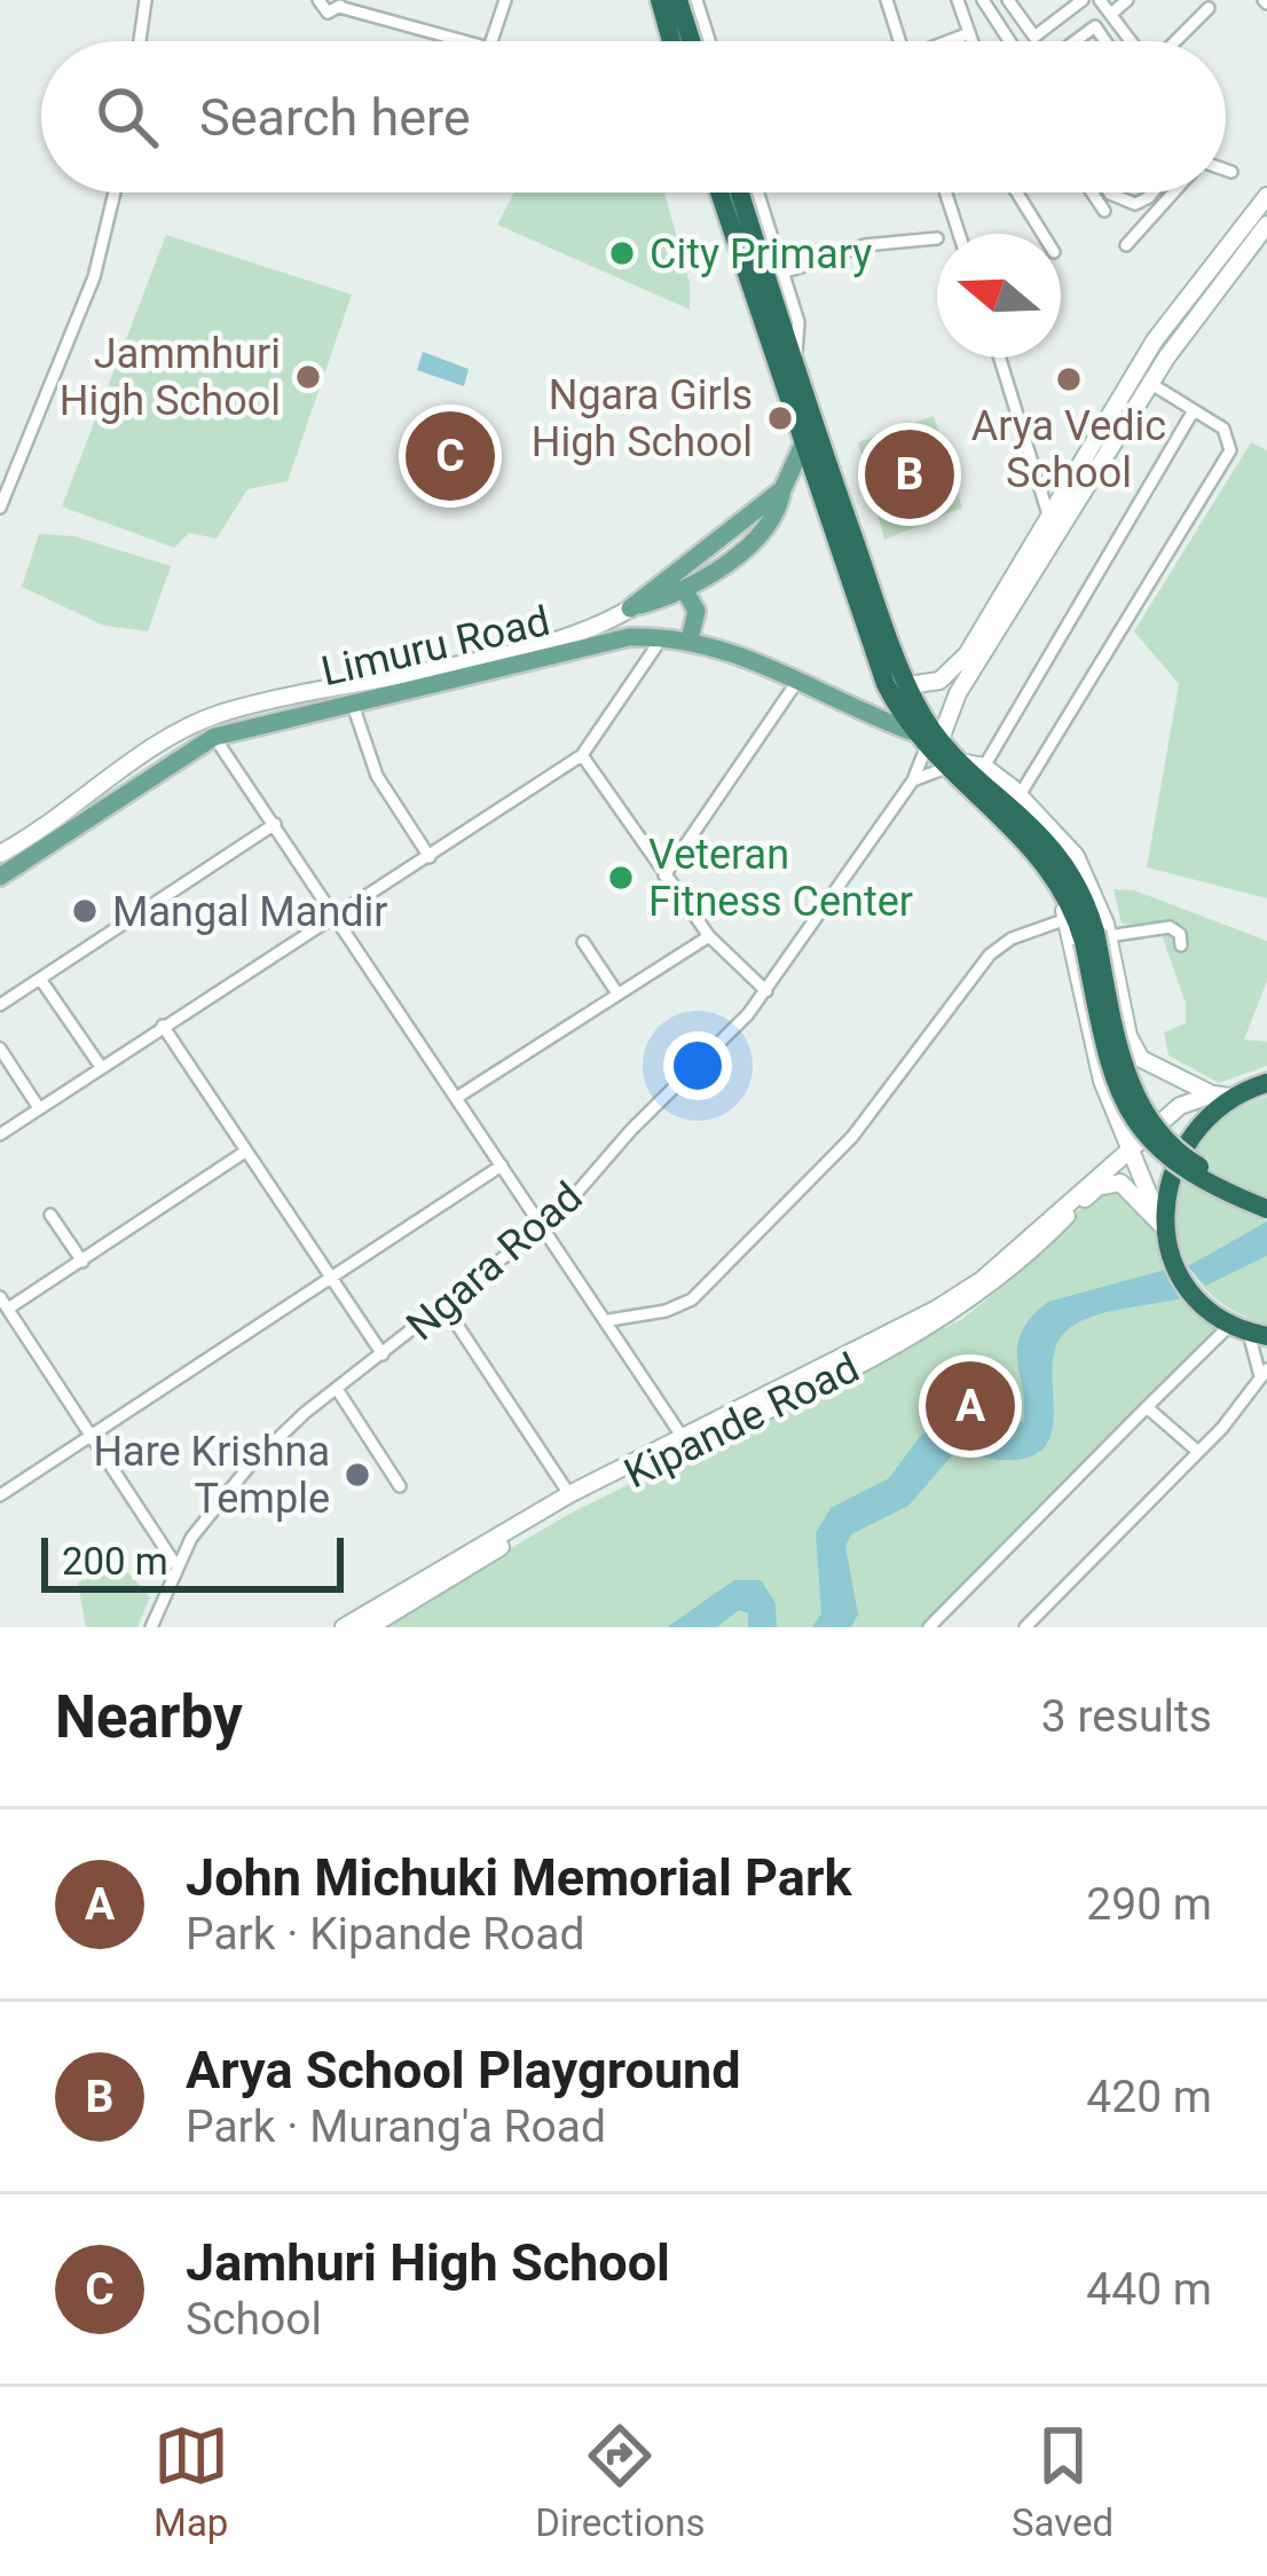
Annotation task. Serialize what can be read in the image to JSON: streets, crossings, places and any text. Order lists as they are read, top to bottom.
{
  "streets": {
    "main road": ["Limuru Road", "Ngara Road", "Kipande Road"]
  },
  "crossings": [
    ["Limuru Road", "Kipande Road"],
    ["Ngara Road", "Kipande Road"]
  ],
  "places": [
    "City Primary",
    "Jammhuri High School",
    "Arya Vedic School",
    "Ngara Girls High School",
    "Veteran Fitness Center",
    "Mangal Mandir",
    "Hare Krishna Temple"
  ],
  "scale_bar": "200 m",
  "north": "left",
  "page": {
    "search": "Search here",
    "pins": ["C", "B", "A"],
    "scale": "200 m",
    "heading": ["Nearby", "3 results"],
    "list": [
      {
        "mark": "A",
        "name": "John Michuki Memorial Park",
        "note": "Park · Kipande Road",
        "value": "290 m"
      },
      {
        "mark": "B",
        "name": "Arya School Playground",
        "note": "Park · Murang'a Road",
        "value": "420 m"
      },
      {
        "mark": "C",
        "name": "Jamhuri High School",
        "note": "School",
        "value": "440 m"
      }
    ],
    "nav": ["Map", "Directions", "Saved"]
  }
}
